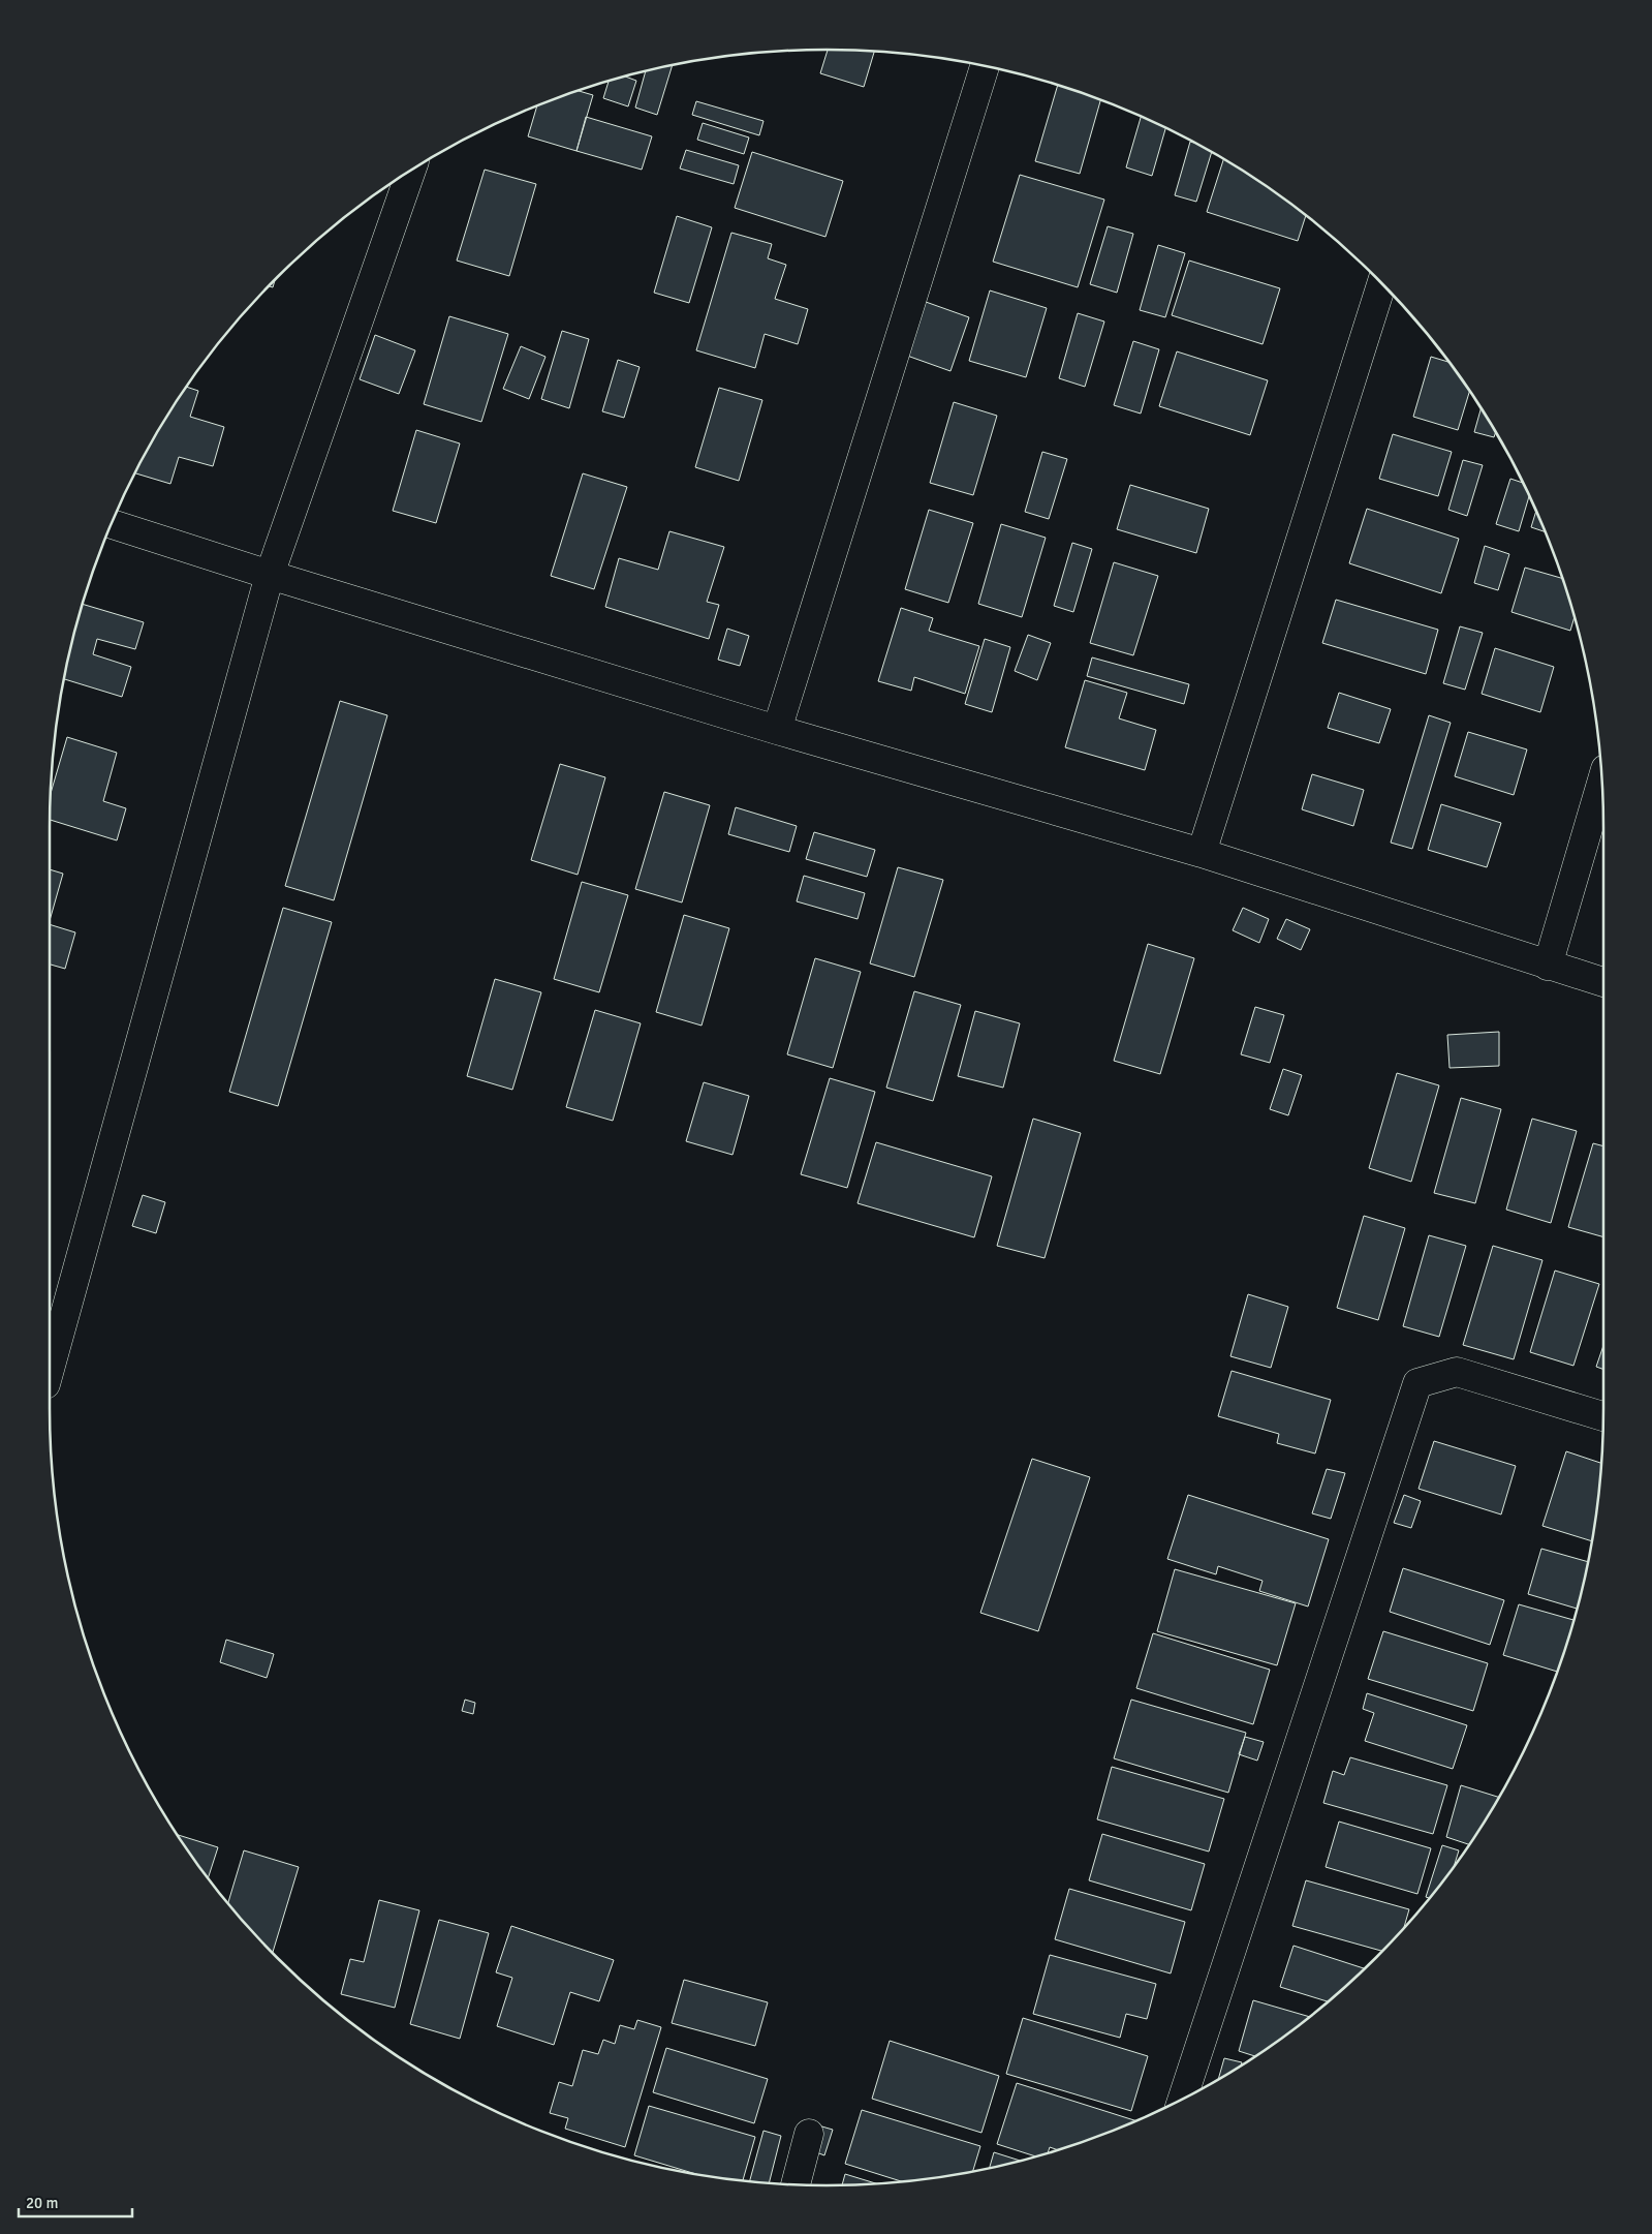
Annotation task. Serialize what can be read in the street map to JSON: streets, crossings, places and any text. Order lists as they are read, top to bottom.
{
  "scale_bar": "20 m"
}
